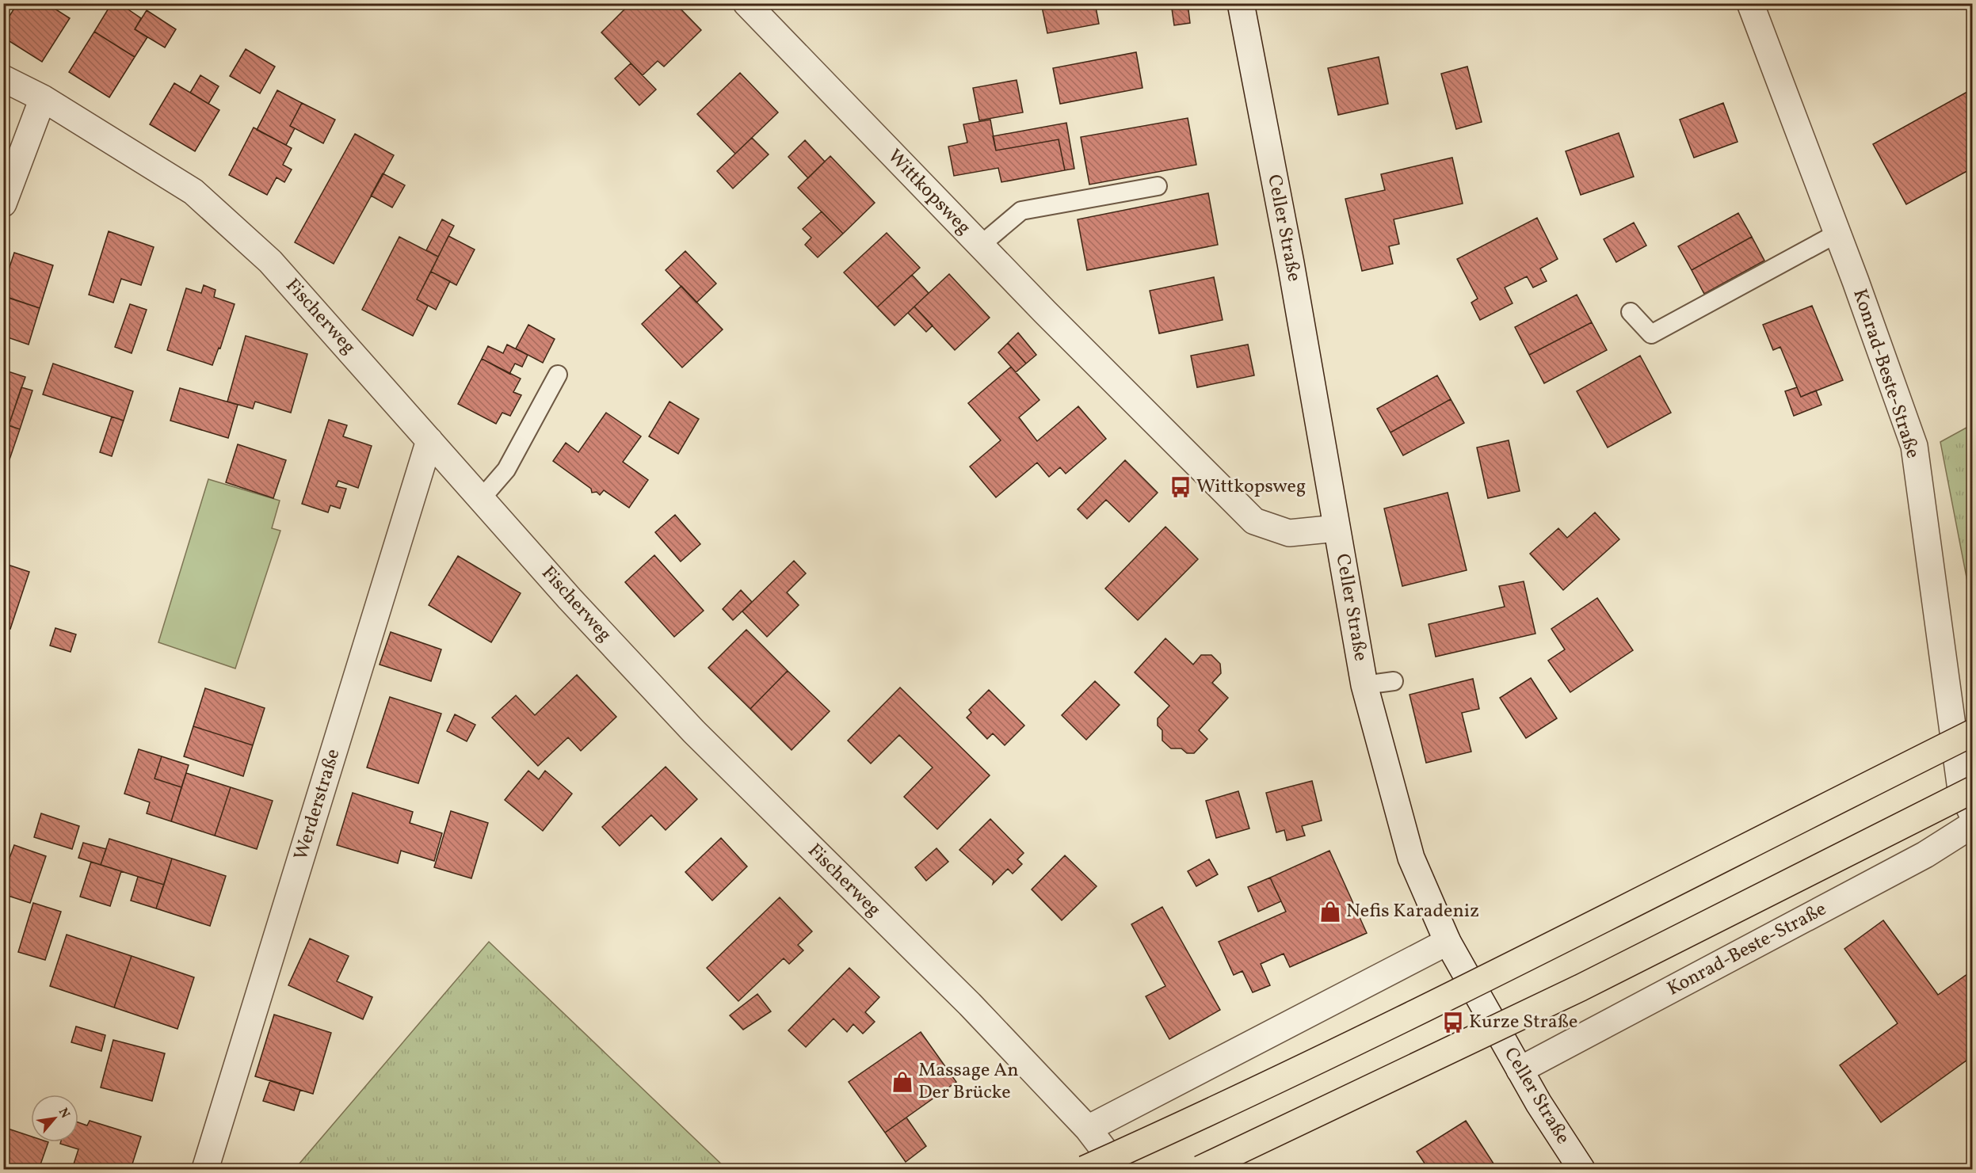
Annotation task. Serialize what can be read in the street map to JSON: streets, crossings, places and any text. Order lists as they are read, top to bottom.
{
  "streets": {
    "street": [
      "Wittkopsweg",
      "Celler Straße",
      "Fischerweg",
      "Konrad-Beste-Straße",
      "Werderstraße"
    ]
  },
  "crossings": [
    ["Wittkopsweg", "Celler Straße"],
    ["Celler Straße", "Konrad-Beste-Straße"],
    ["Fischerweg", "Werderstraße"]
  ],
  "places": {
    "bus stop": ["Wittkopsweg", "Kurze Straße"],
    "shop": ["Nefis Karadeniz", "Massage An Der Brücke"]
  },
  "north": "top right"
}
